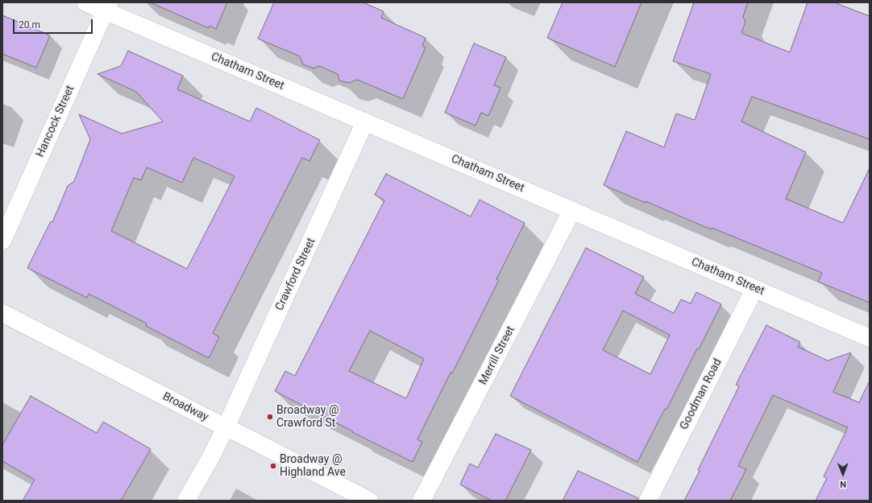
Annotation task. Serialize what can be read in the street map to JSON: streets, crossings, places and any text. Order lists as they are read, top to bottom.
{
  "streets": {
    "street": [
      "Chatham Street",
      "Hancock Street",
      "Crawford Street",
      "Merrill Street",
      "Goodman Road",
      "Broadway"
    ]
  },
  "crossings": [
    ["Chatham Street", "Hancock Street"],
    ["Chatham Street", "Crawford Street"],
    ["Chatham Street", "Merrill Street"],
    ["Chatham Street", "Goodman Road"],
    ["Crawford Street", "Broadway"]
  ],
  "places": ["Broadway @ Crawford St", "Broadway @ Highland Ave"],
  "scale_bar": "20 m",
  "north": "bottom"
}
